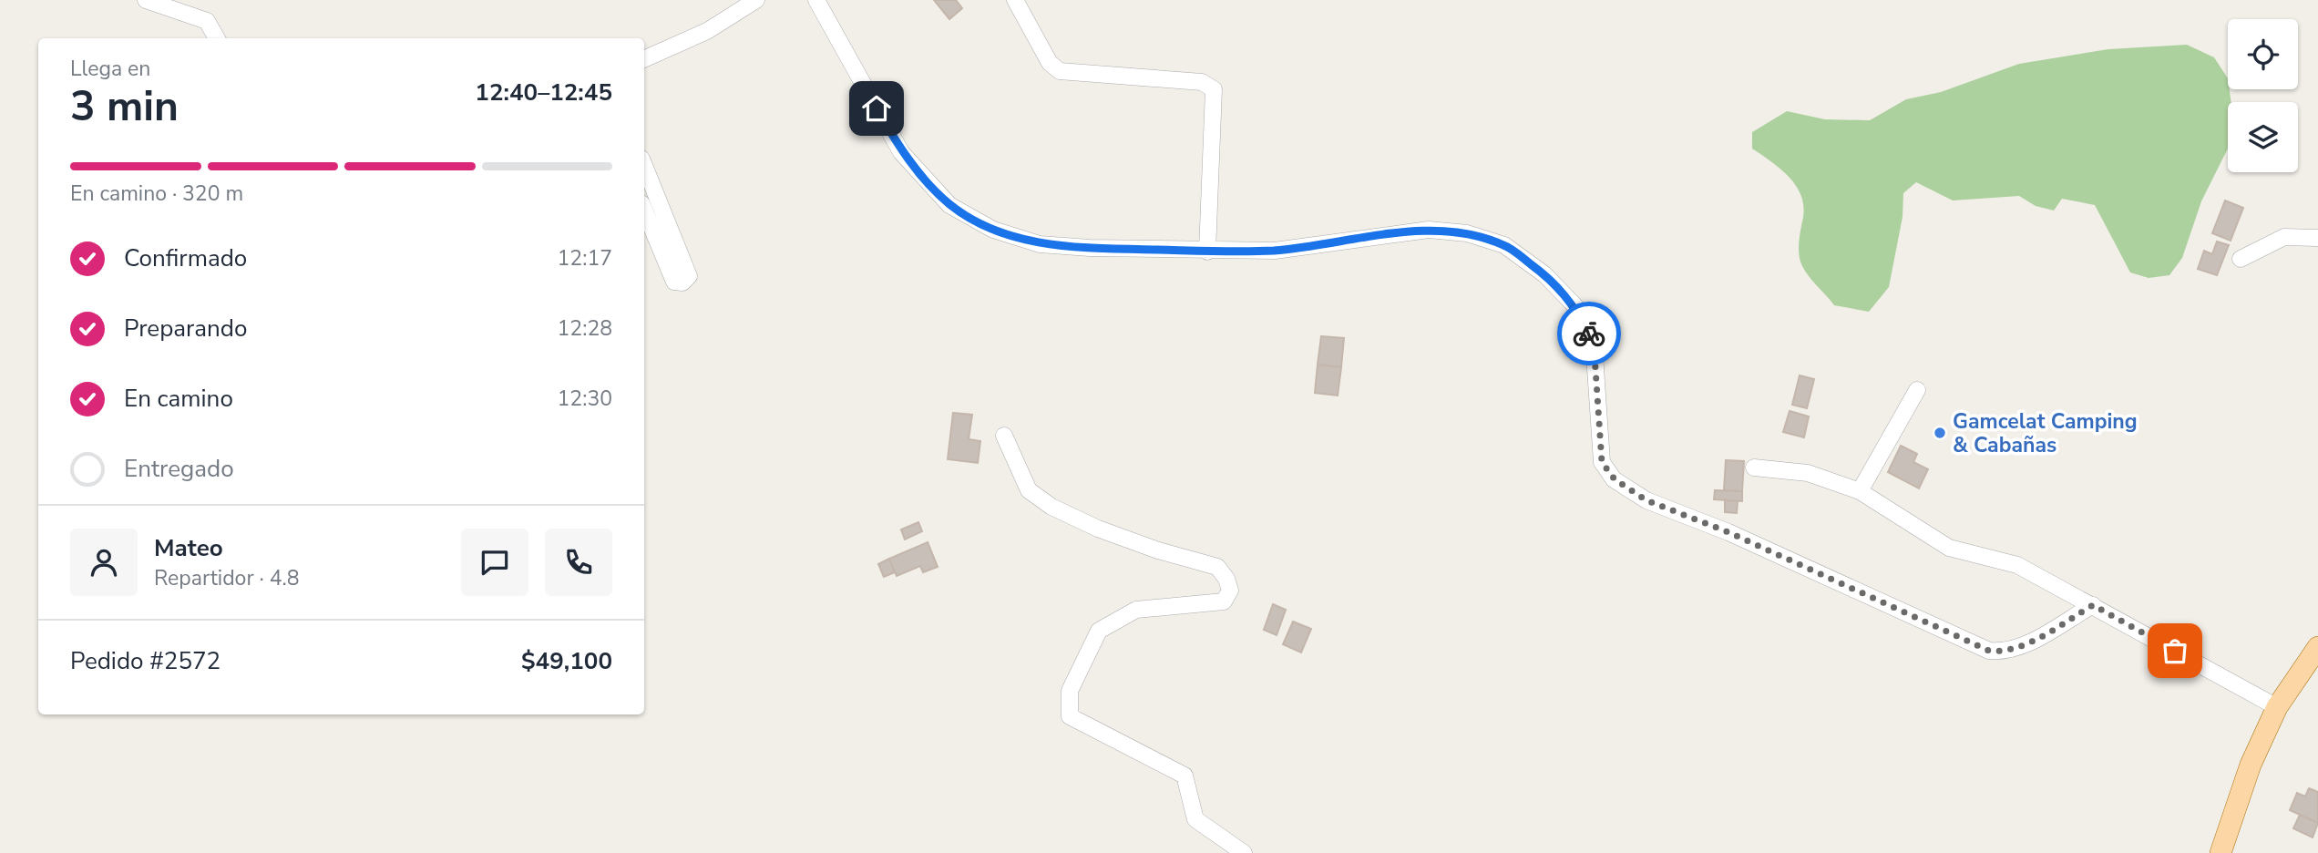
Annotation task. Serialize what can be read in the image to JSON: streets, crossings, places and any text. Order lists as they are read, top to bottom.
{
  "places": ["Gamcelat Camping & Cabañas"],
  "page": {
    "heading": ["3 min", "Llega en", "12:40–12:45"],
    "panel": [
      "Mateo",
      "Repartidor · 4.8",
      "Pedido #2572",
      "$49,100"
    ],
    "bar": "En camino · 320 m",
    "list": [
      ["Confirmado", "12:17"],
      ["Preparando", "12:28"],
      ["En camino", "12:30"],
      "Entregado"
    ]
  }
}
